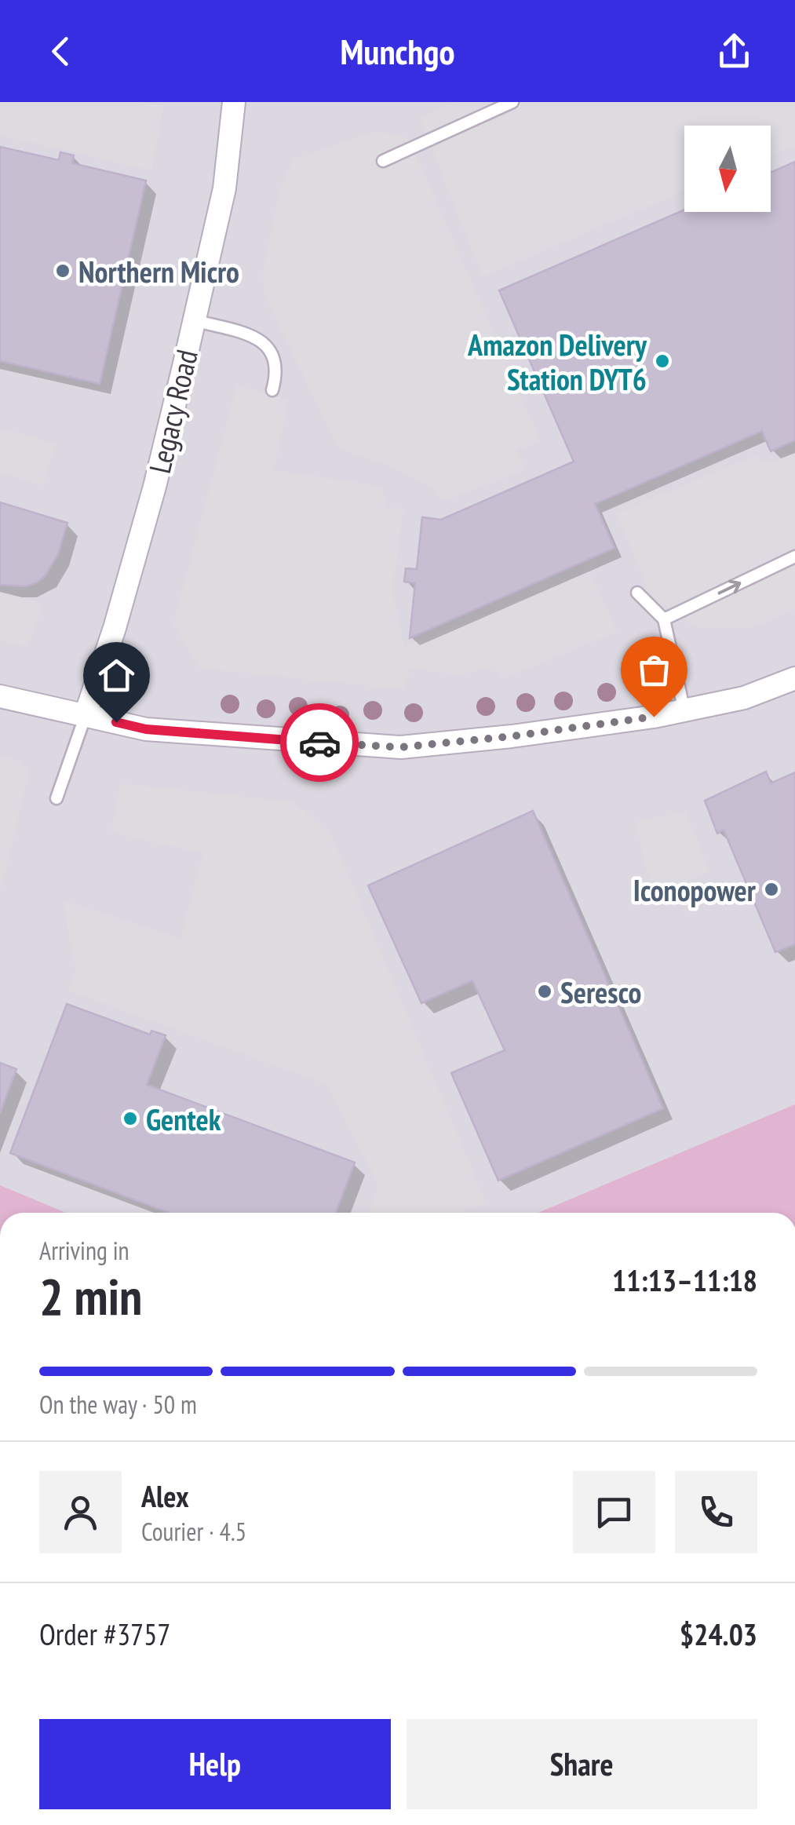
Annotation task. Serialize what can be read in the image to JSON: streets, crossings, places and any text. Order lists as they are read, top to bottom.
{
  "streets": {
    "street": ["Legacy Road"]
  },
  "places": [
    "Northern Micro",
    "Amazon Delivery Station DYT6",
    "Iconopower",
    "Seresco",
    "Gentek"
  ],
  "north": "bottom",
  "page": {
    "header": "Munchgo",
    "heading": ["2 min", "Arriving in", "11:13–11:18"],
    "panel": [
      "Alex",
      "Courier · 4.5",
      "Order #3757",
      "$24.03"
    ],
    "bar": "On the way · 50 m",
    "buttons": ["Help", "Share"]
  }
}
